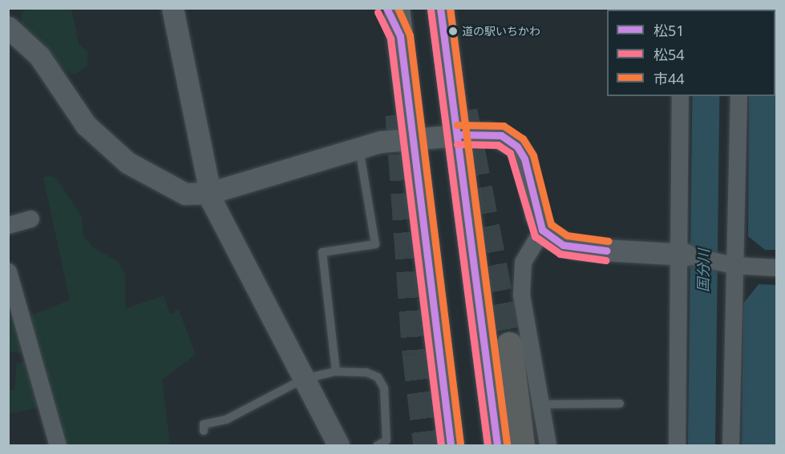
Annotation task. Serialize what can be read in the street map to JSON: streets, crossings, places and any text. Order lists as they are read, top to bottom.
{
  "water": ["国分川"],
  "places": ["道の駅いちかわ"],
  "lines": ["transit line 松51", "transit line 市44", "transit line 松54"],
  "legend": ["松51", "松54", "市44"]
}
